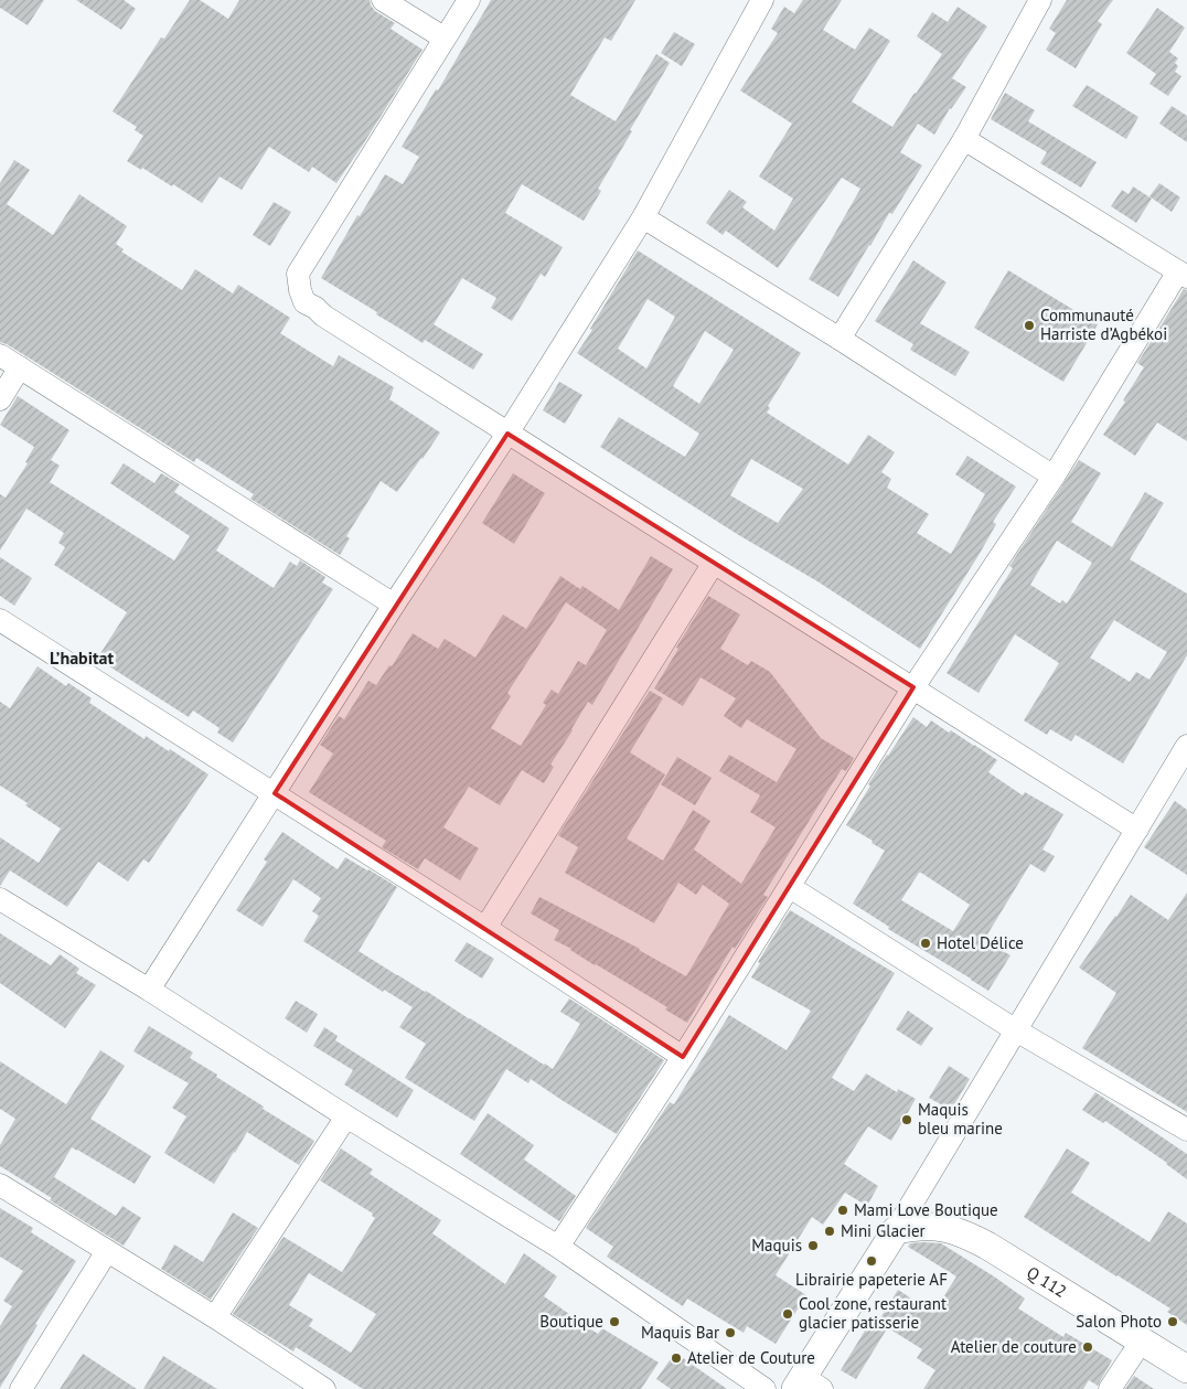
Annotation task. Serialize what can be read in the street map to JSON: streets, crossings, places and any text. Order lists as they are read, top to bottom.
{
  "streets": {
    "street": ["Q 112"]
  },
  "districts": ["L’habitat"],
  "places": [
    "Communauté Harriste d’Agbékoi",
    "Hotel Délice",
    "Maquis bleu marine",
    "Mami Love Boutique",
    "Mini Glacier",
    "Maquis",
    "Librairie papeterie AF",
    "Cool zone, restaurant glacier patisserie",
    "Boutique",
    "Salon Photo",
    "Maquis Bar",
    "Atelier de couture",
    "Atelier de Couture"
  ]
}
